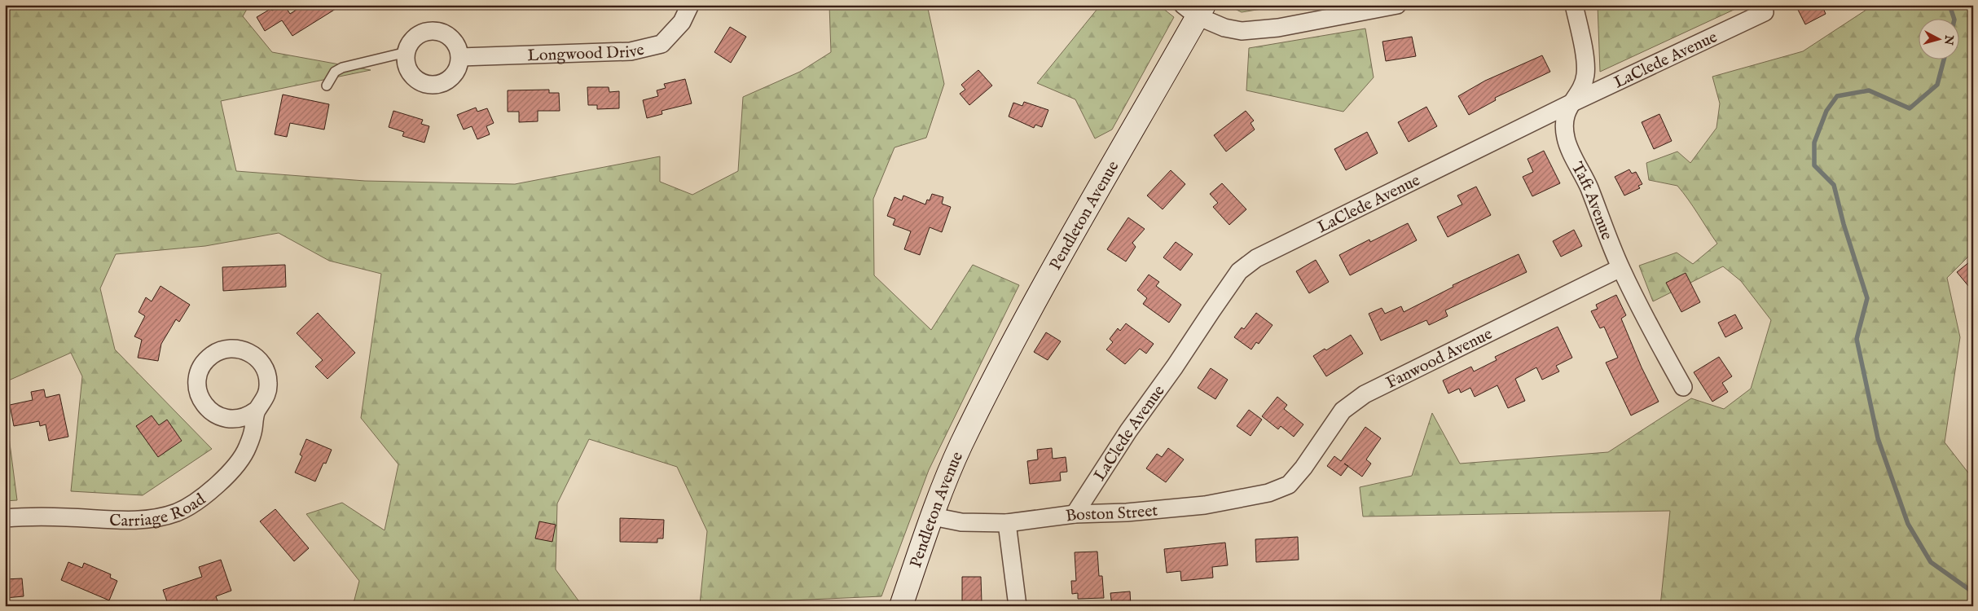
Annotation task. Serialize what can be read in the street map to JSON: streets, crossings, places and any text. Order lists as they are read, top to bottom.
{
  "streets": {
    "street": [
      "Longwood Drive",
      "LaClede Avenue",
      "Taft Avenue",
      "Pendleton Avenue",
      "Fanwood Avenue",
      "Carriage Road",
      "Boston Street"
    ]
  },
  "crossings": [
    ["LaClede Avenue", "Taft Avenue"],
    ["LaClede Avenue", "Boston Street"],
    ["Taft Avenue", "Fanwood Avenue"],
    ["Pendleton Avenue", "Boston Street"],
    ["Fanwood Avenue", "Boston Street"]
  ],
  "north": "right"
}
